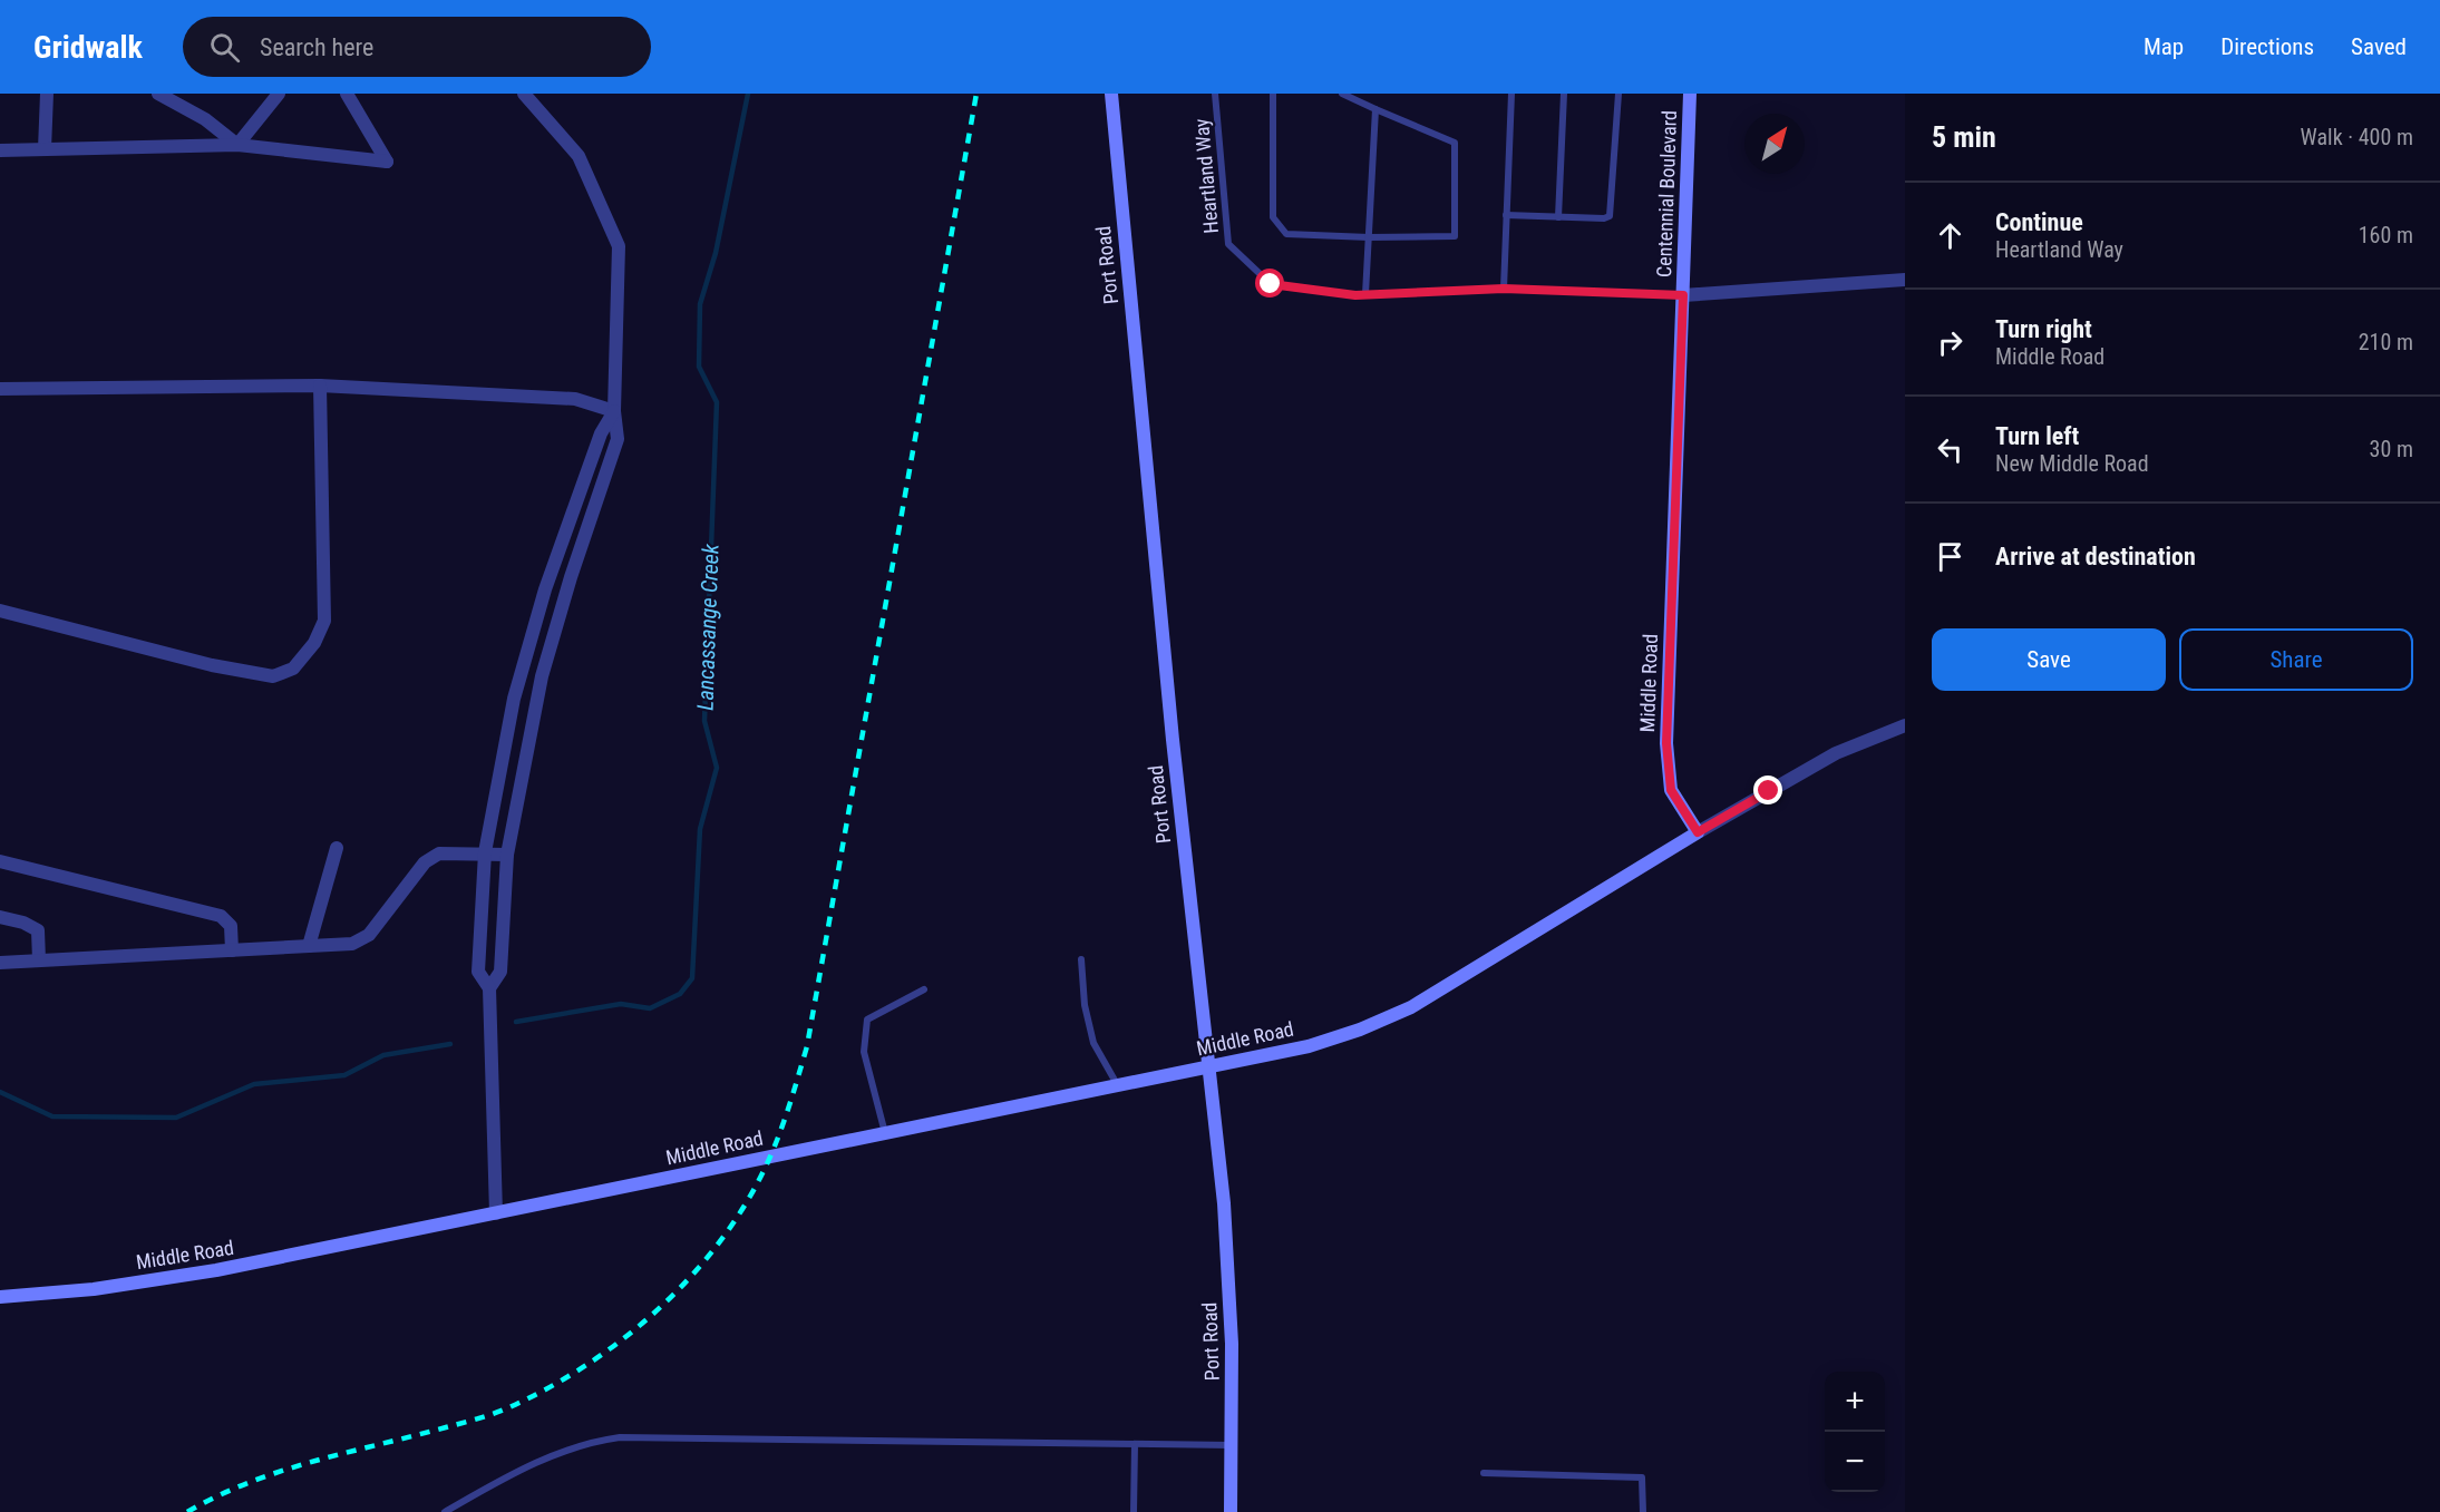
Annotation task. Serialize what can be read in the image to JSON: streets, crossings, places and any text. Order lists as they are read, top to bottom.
{
  "streets": {
    "main road": ["Centennial Boulevard", "Port Road", "Middle Road"],
    "lane": ["Heartland Way"]
  },
  "crossings": [
    ["Heartland Way", "Centennial Boulevard"],
    ["Heartland Way", "Middle Road"],
    ["Centennial Boulevard", "Middle Road"],
    ["Port Road", "Middle Road"]
  ],
  "water": ["Lancassange Creek"],
  "north": "top right",
  "page": {
    "header": "Gridwalk",
    "search": "Search here",
    "nav": ["Map", "Directions", "Saved"],
    "heading": ["5 min", "Walk · 400 m"],
    "list": [
      ["Continue", "Heartland Way", "160 m"],
      ["Turn right", "Middle Road", "210 m"],
      ["Turn left", "New Middle Road", "30 m"],
      "Arrive at destination"
    ],
    "buttons": ["Save", "Share"],
    "map_buttons": ["+", "−"]
  }
}
